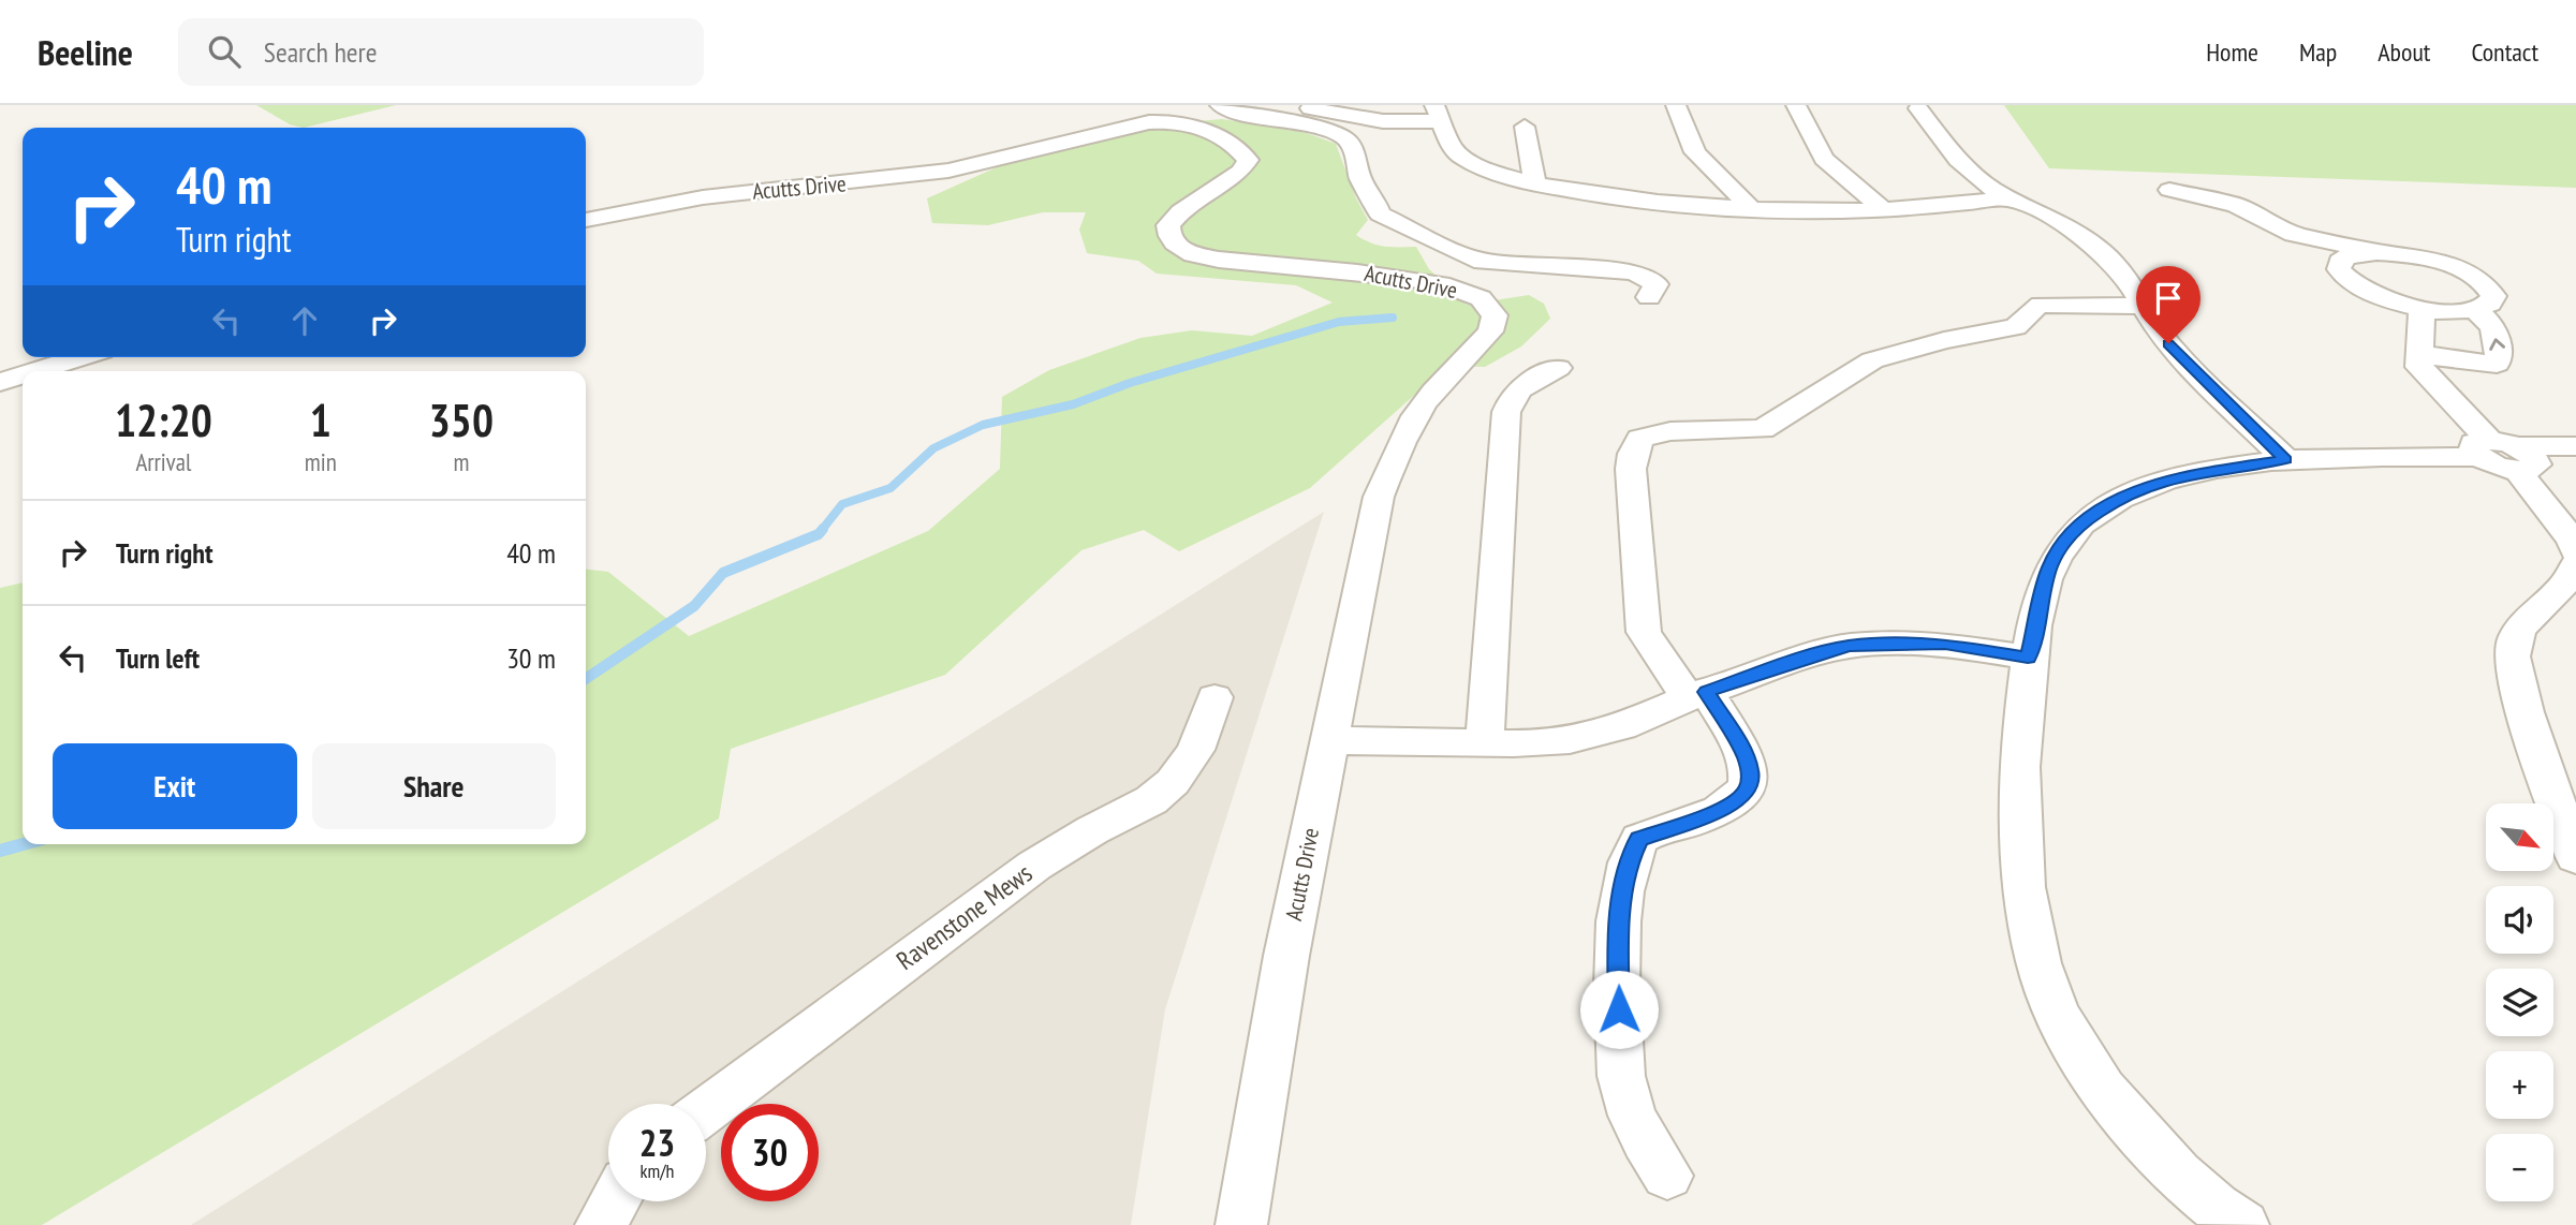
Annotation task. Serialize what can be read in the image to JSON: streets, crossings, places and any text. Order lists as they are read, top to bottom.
{
  "streets": {
    "street": ["Acutts Drive", "Ravenstone Mews"]
  },
  "north": "bottom right",
  "page": {
    "header": "Beeline",
    "search": "Search here",
    "nav": [
      "Home",
      "Map",
      "About",
      "Contact"
    ],
    "turn": ["40 m", "Turn right"],
    "eta": [
      "12:20",
      "Arrival",
      "1",
      "min",
      "350",
      "m"
    ],
    "list": [
      {
        "name": "Turn right",
        "value": "40 m"
      },
      {
        "name": "Turn left",
        "value": "30 m"
      }
    ],
    "buttons": ["Exit", "Share"],
    "map_buttons": ["+", "−"],
    "speed": "23 km/h",
    "limit": "30"
  }
}
